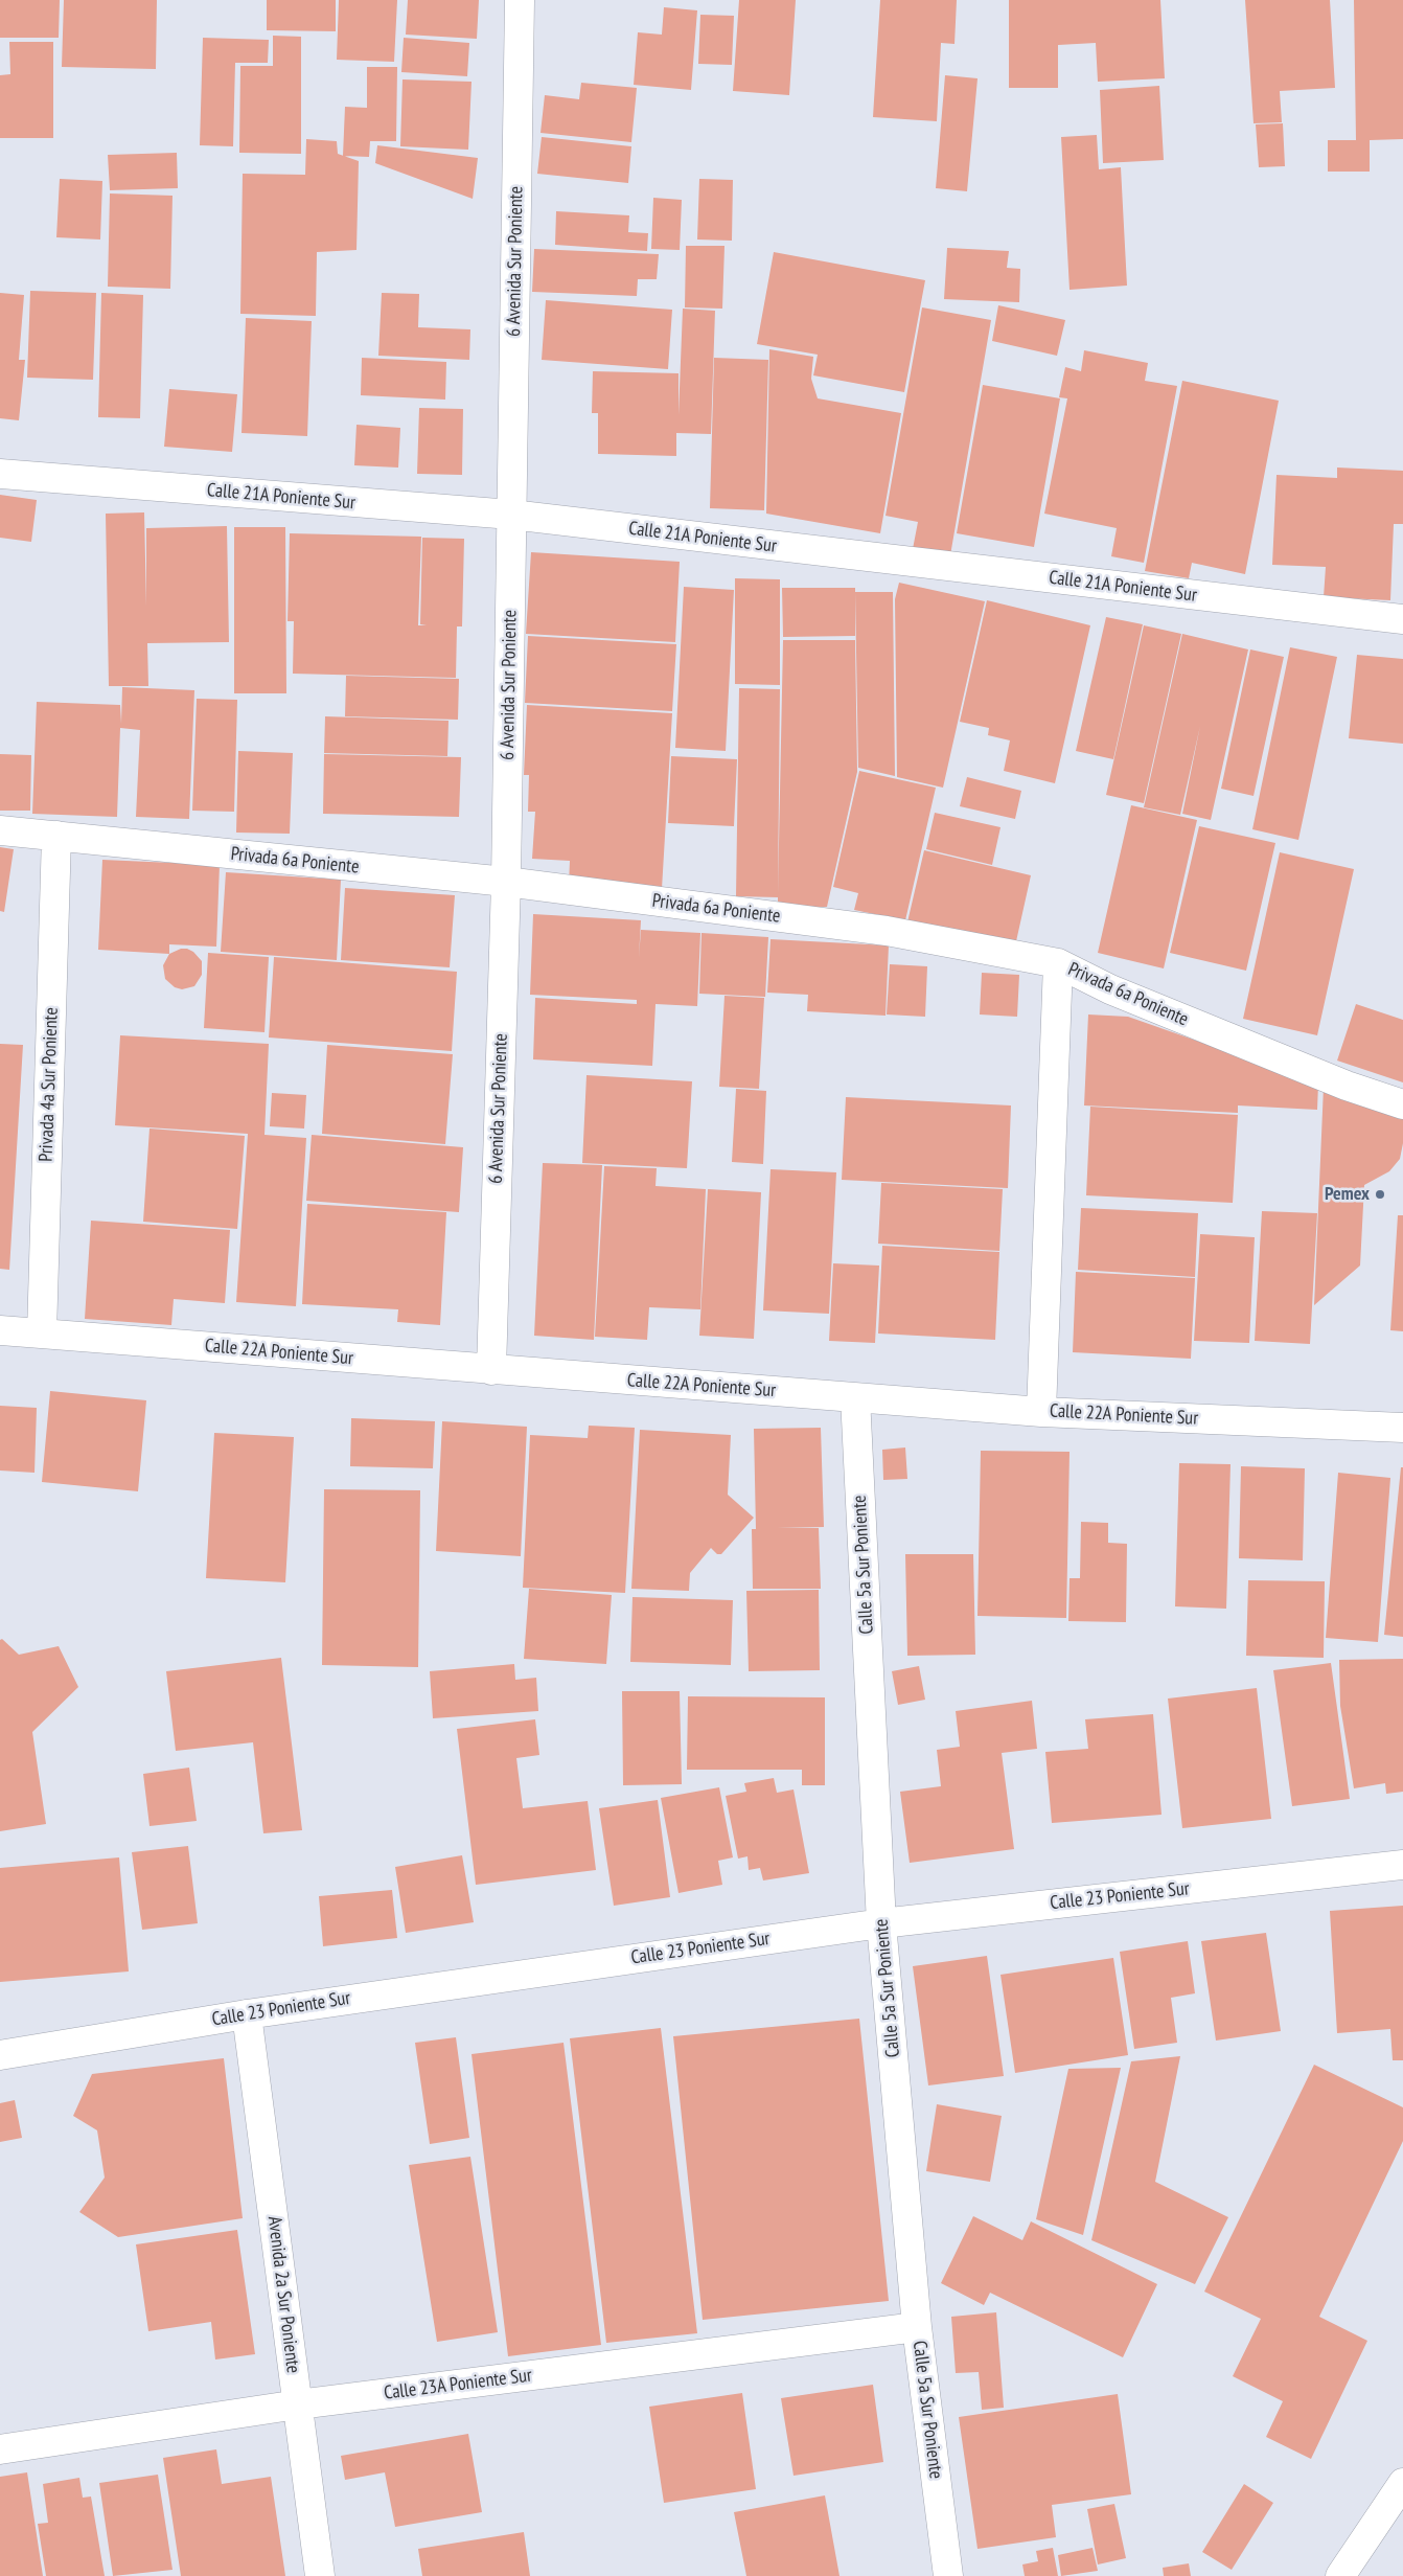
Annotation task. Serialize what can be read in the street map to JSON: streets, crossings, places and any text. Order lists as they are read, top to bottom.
{
  "streets": {
    "street": [
      "6 Avenida Sur Poniente",
      "Calle 21A Poniente Sur",
      "Privada 6a Poniente",
      "Privada 4a Sur Poniente",
      "Calle 22A Poniente Sur",
      "Calle 5a Sur Poniente",
      "Calle 23 Poniente Sur",
      "Avenida 2a Sur Poniente",
      "Calle 23A Poniente Sur"
    ]
  },
  "crossings": [
    ["6 Avenida Sur Poniente", "Calle 21A Poniente Sur"],
    ["6 Avenida Sur Poniente", "Privada 6a Poniente"],
    ["6 Avenida Sur Poniente", "Calle 22A Poniente Sur"],
    ["Privada 6a Poniente", "Privada 4a Sur Poniente"],
    ["Privada 4a Sur Poniente", "Calle 22A Poniente Sur"],
    ["Calle 22A Poniente Sur", "Calle 5a Sur Poniente"],
    ["Calle 5a Sur Poniente", "Calle 23 Poniente Sur"],
    ["Calle 5a Sur Poniente", "Calle 23A Poniente Sur"],
    ["Calle 23 Poniente Sur", "Avenida 2a Sur Poniente"],
    ["Avenida 2a Sur Poniente", "Calle 23A Poniente Sur"]
  ],
  "places": ["Pemex"]
}
